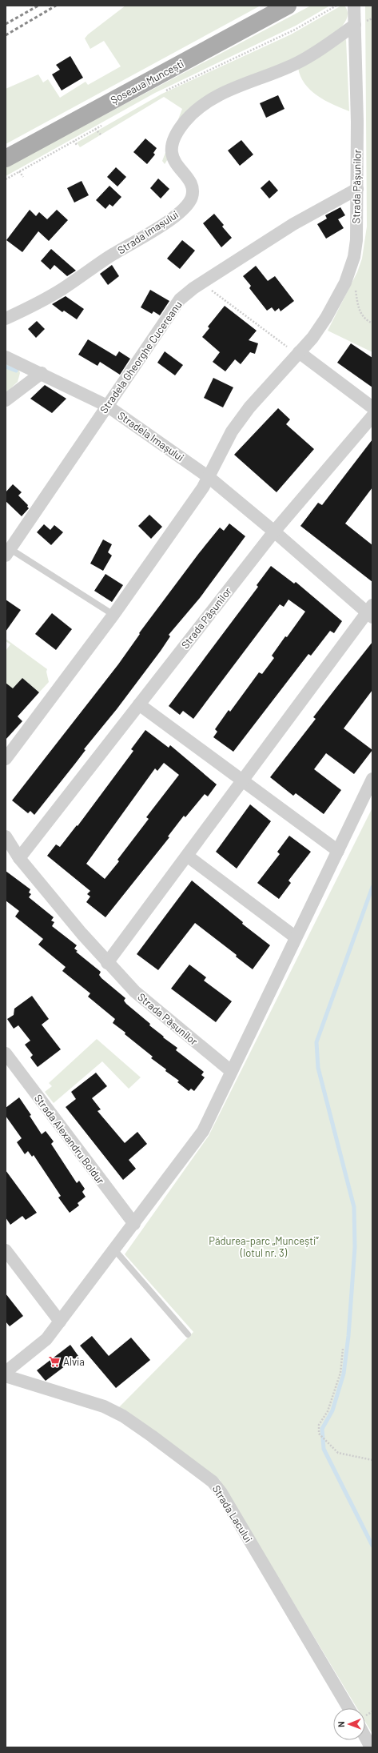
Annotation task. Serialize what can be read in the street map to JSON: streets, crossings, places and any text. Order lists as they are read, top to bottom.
{
  "streets": {
    "main road": ["Șoseaua Muncești"],
    "street": [
      "Strada Pășunilor",
      "Strada Imașului",
      "Stradela Gheorghe Cucereanu",
      "Stradela Imașului",
      "Strada Alexandru Boldur",
      "Strada Lacului"
    ]
  },
  "crossings": [
    ["Strada Pășunilor", "Strada Imașului"],
    ["Strada Pășunilor", "Stradela Gheorghe Cucereanu"],
    ["Strada Pășunilor", "Stradela Imașului"],
    ["Stradela Gheorghe Cucereanu", "Stradela Imașului"]
  ],
  "parks": ["Pădurea-parc „Muncești” (lotul nr. 3)"],
  "places": {
    "supermarket": ["Alvia"]
  },
  "north": "left"
}
